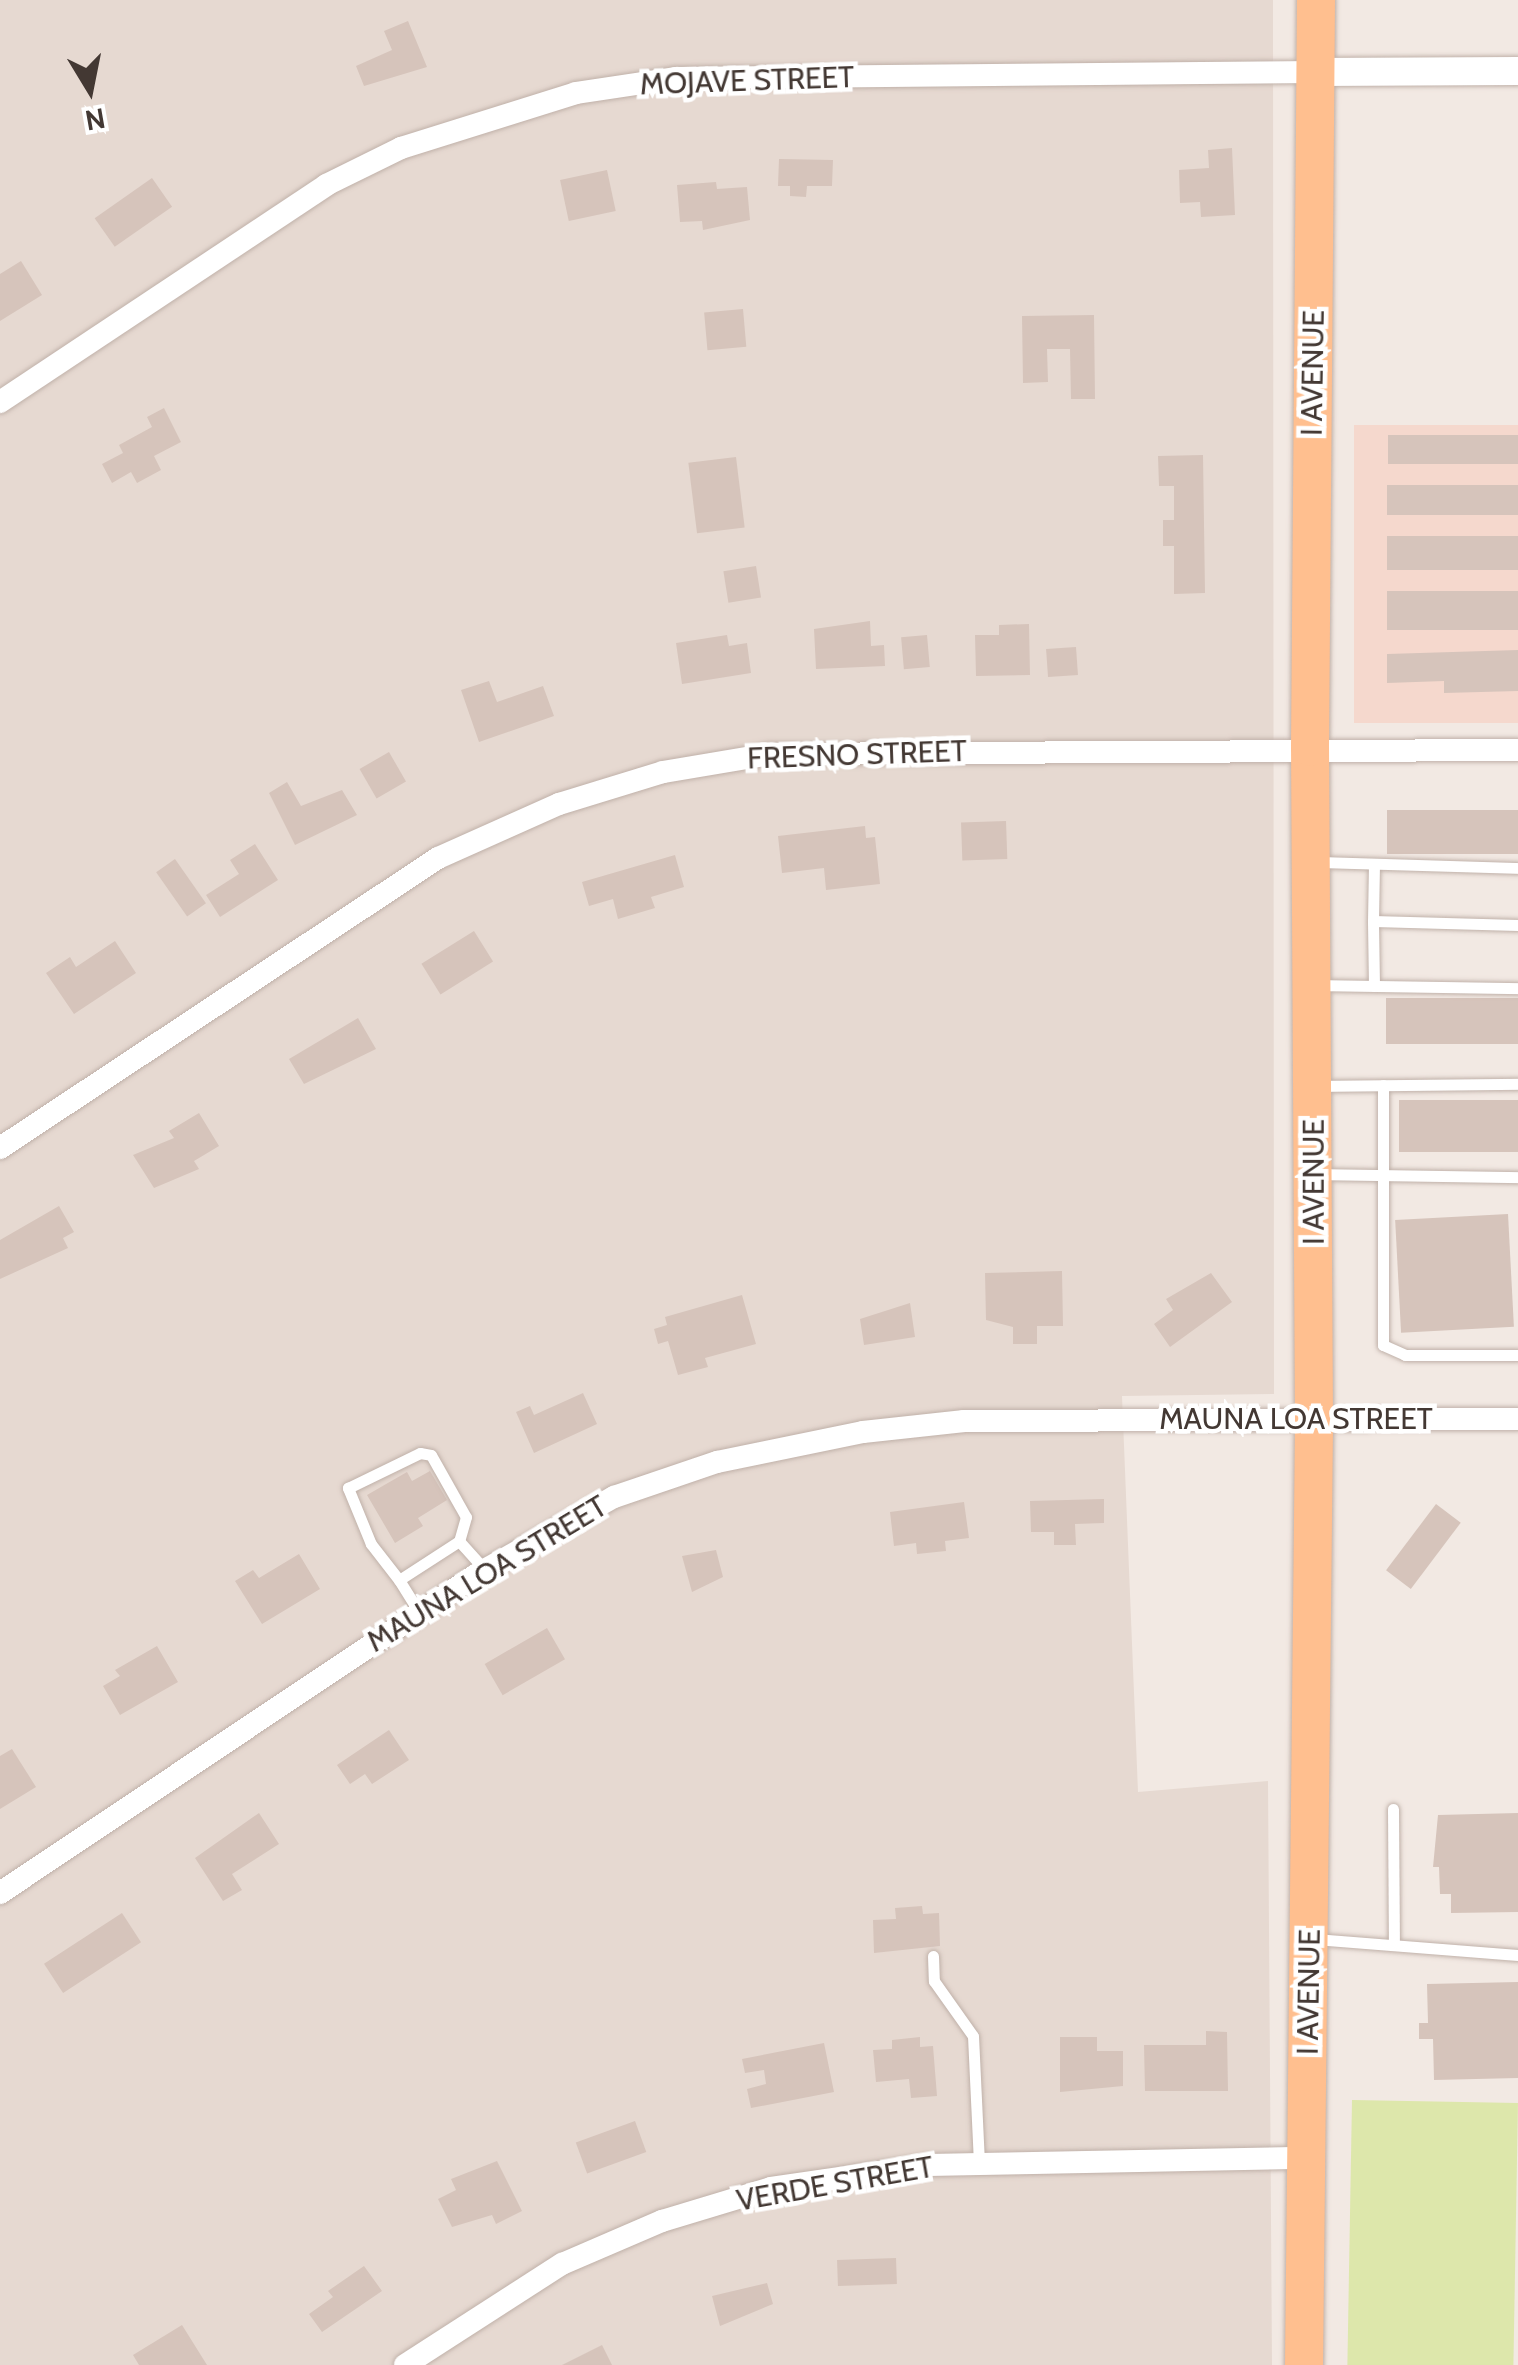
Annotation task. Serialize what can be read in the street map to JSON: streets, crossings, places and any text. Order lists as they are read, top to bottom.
{
  "streets": {
    "main road": ["I AVENUE"],
    "street": [
      "MOJAVE STREET",
      "FRESNO STREET",
      "MAUNA LOA STREET",
      "VERDE STREET"
    ]
  },
  "crossings": [
    ["MOJAVE STREET", "I AVENUE"],
    ["I AVENUE", "FRESNO STREET"],
    ["I AVENUE", "MAUNA LOA STREET"],
    ["I AVENUE", "VERDE STREET"]
  ],
  "north": "bottom"
}
